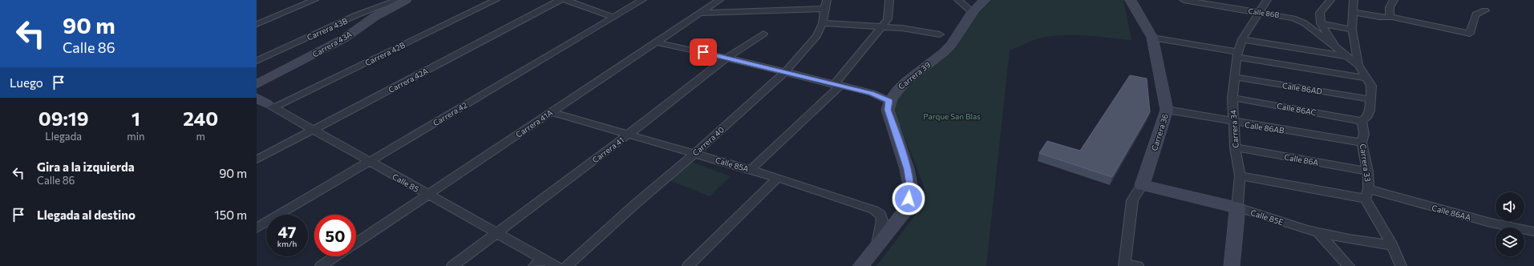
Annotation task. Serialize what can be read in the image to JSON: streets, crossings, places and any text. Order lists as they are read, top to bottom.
{
  "streets": {
    "street": [
      "Calle 86B",
      "Carrera 43B",
      "Carrera 43A",
      "Carrera 42B",
      "Carrera 39",
      "Carrera 42A",
      "Calle 86AD",
      "Calle 86AC",
      "Carrera 42",
      "Carrera 41A",
      "Calle 86AB",
      "Carrera 34",
      "Carrera 36",
      "Carrera 40",
      "Carrera 41",
      "Calle 86A",
      "Carrera 33",
      "Calle 85A",
      "Calle 85",
      "Calle 86AA",
      "Calle 85E"
    ]
  },
  "crossings": [
    ["Calle 86B", "Carrera 34"],
    ["Carrera 42B", "Calle 85"],
    ["Carrera 42A", "Calle 85"],
    ["Calle 86AD", "Carrera 34"],
    ["Calle 86AC", "Carrera 34"],
    ["Calle 86AC", "Carrera 33"],
    ["Carrera 42", "Calle 85"],
    ["Carrera 41A", "Calle 85A"],
    ["Carrera 41A", "Calle 85"],
    ["Calle 86AB", "Carrera 34"],
    ["Calle 86AB", "Carrera 36"],
    ["Calle 86AB", "Carrera 33"],
    ["Carrera 34", "Calle 86A"],
    ["Carrera 34", "Calle 86AA"],
    ["Carrera 34", "Calle 85E"],
    ["Carrera 36", "Calle 85E"],
    ["Carrera 40", "Calle 85A"],
    ["Carrera 41", "Calle 85A"],
    ["Carrera 41", "Calle 85"],
    ["Calle 86A", "Carrera 33"],
    ["Carrera 33", "Calle 86AA"],
    ["Carrera 33", "Calle 85E"]
  ],
  "parks": ["Parque San Blas"],
  "page": {
    "turn": ["90 m", "Calle 86"],
    "then": "Luego",
    "eta": [
      "09:19",
      "Llegada",
      "1",
      "min",
      "240",
      "m"
    ],
    "list": [
      {
        "name": "Gira a la izquierda",
        "note": "Calle 86",
        "value": "90 m"
      },
      {
        "name": "Llegada al destino",
        "value": "150 m"
      }
    ],
    "speed": "47 km/h",
    "limit": "50"
  }
}
